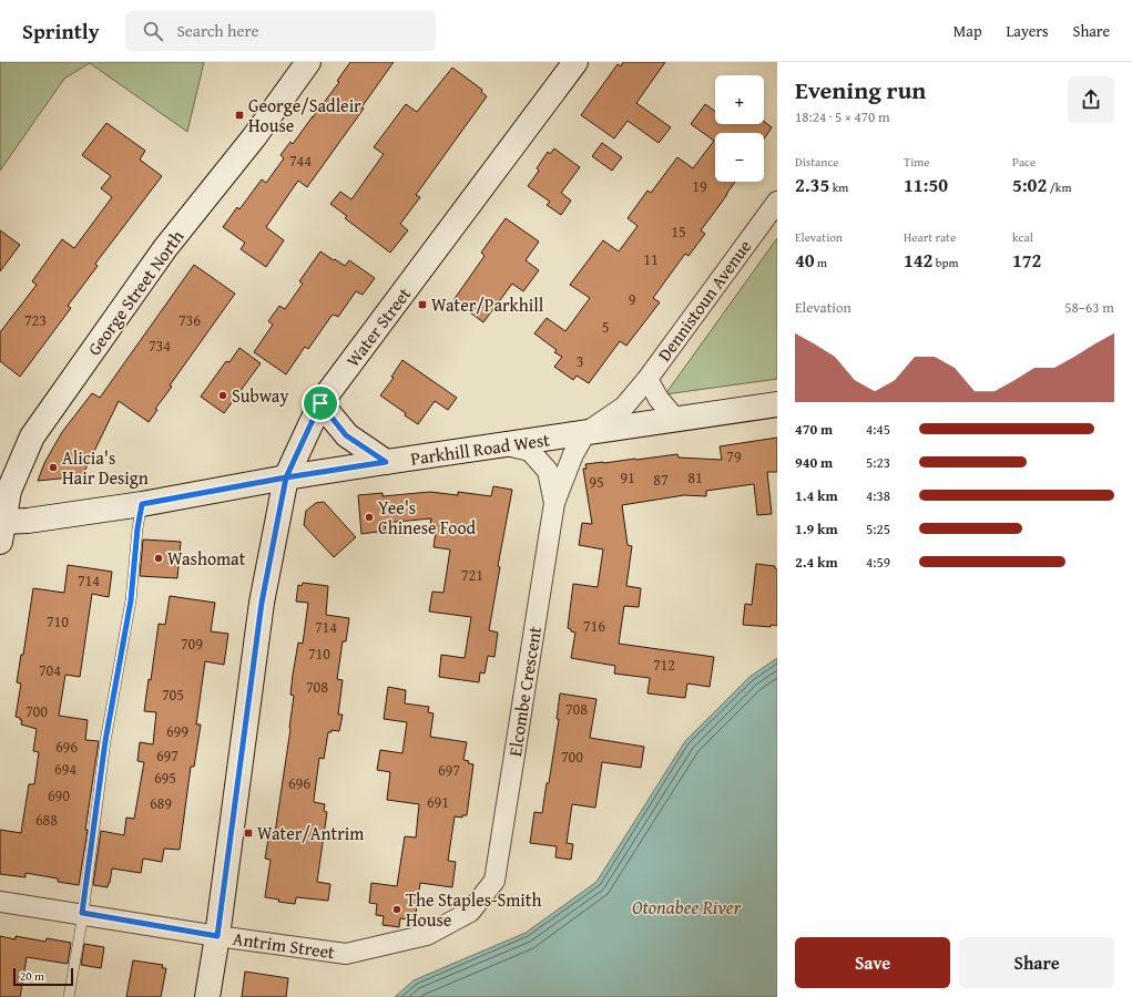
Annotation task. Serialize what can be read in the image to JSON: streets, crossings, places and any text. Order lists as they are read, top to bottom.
{
  "streets": {
    "main road": ["George Street North", "Water Street", "Parkhill Road West"],
    "street": ["Dennistoun Avenue", "Elcombe Crescent", "Antrim Street"]
  },
  "crossings": [
    ["George Street North", "Parkhill Road West"],
    ["Dennistoun Avenue", "Parkhill Road West"],
    ["Dennistoun Avenue", "Elcombe Crescent"],
    ["Water Street", "Parkhill Road West"],
    ["Water Street", "Antrim Street"],
    ["Parkhill Road West", "Elcombe Crescent"],
    ["Elcombe Crescent", "Antrim Street"]
  ],
  "water": ["Otonabee River"],
  "places": {
    "transit": ["George/Sadleir House", "Water/Parkhill", "Water/Antrim"],
    "other": [
      "Subway",
      "Alicia's Hair Design",
      "Yee's Chinese Food",
      "Washomat",
      "The Staples-Smith House"
    ]
  },
  "house_numbers": [
    "744",
    "19",
    "15",
    "11",
    "9",
    "723",
    "736",
    "5",
    "734",
    "3",
    "79",
    "91",
    "81",
    "87",
    "95",
    "721",
    "714",
    "710",
    "716",
    "714",
    "709",
    "710",
    "712",
    "704",
    "708",
    "705",
    "708",
    "700",
    "699",
    "696",
    "697",
    "700",
    "694",
    "697",
    "695",
    "696",
    "690",
    "691",
    "689",
    "688"
  ],
  "scale_bar": "20 m",
  "page": {
    "header": "Sprintly",
    "search": "Search here",
    "nav": ["Map", "Layers", "Share"],
    "heading": ["Evening run", "18:24 · 5 × 470 m"],
    "map_buttons": ["+", "−"],
    "stats": [
      ["Distance", "2.35 km"],
      ["Time", "11:50"],
      ["Pace", "5:02 /km"],
      ["Elevation", "40 m"],
      ["Heart rate", "142 bpm"],
      ["kcal", "172"]
    ],
    "chart": ["Elevation", "58–63 m"],
    "list": [
      {
        "name": "470 m",
        "note": "4:45"
      },
      {
        "name": "940 m",
        "note": "5:23"
      },
      {
        "name": "1.4 km",
        "note": "4:38"
      },
      {
        "name": "1.9 km",
        "note": "5:25"
      },
      {
        "name": "2.4 km",
        "note": "4:59"
      }
    ],
    "buttons": ["Save", "Share"],
    "scale": "20 m"
  }
}
